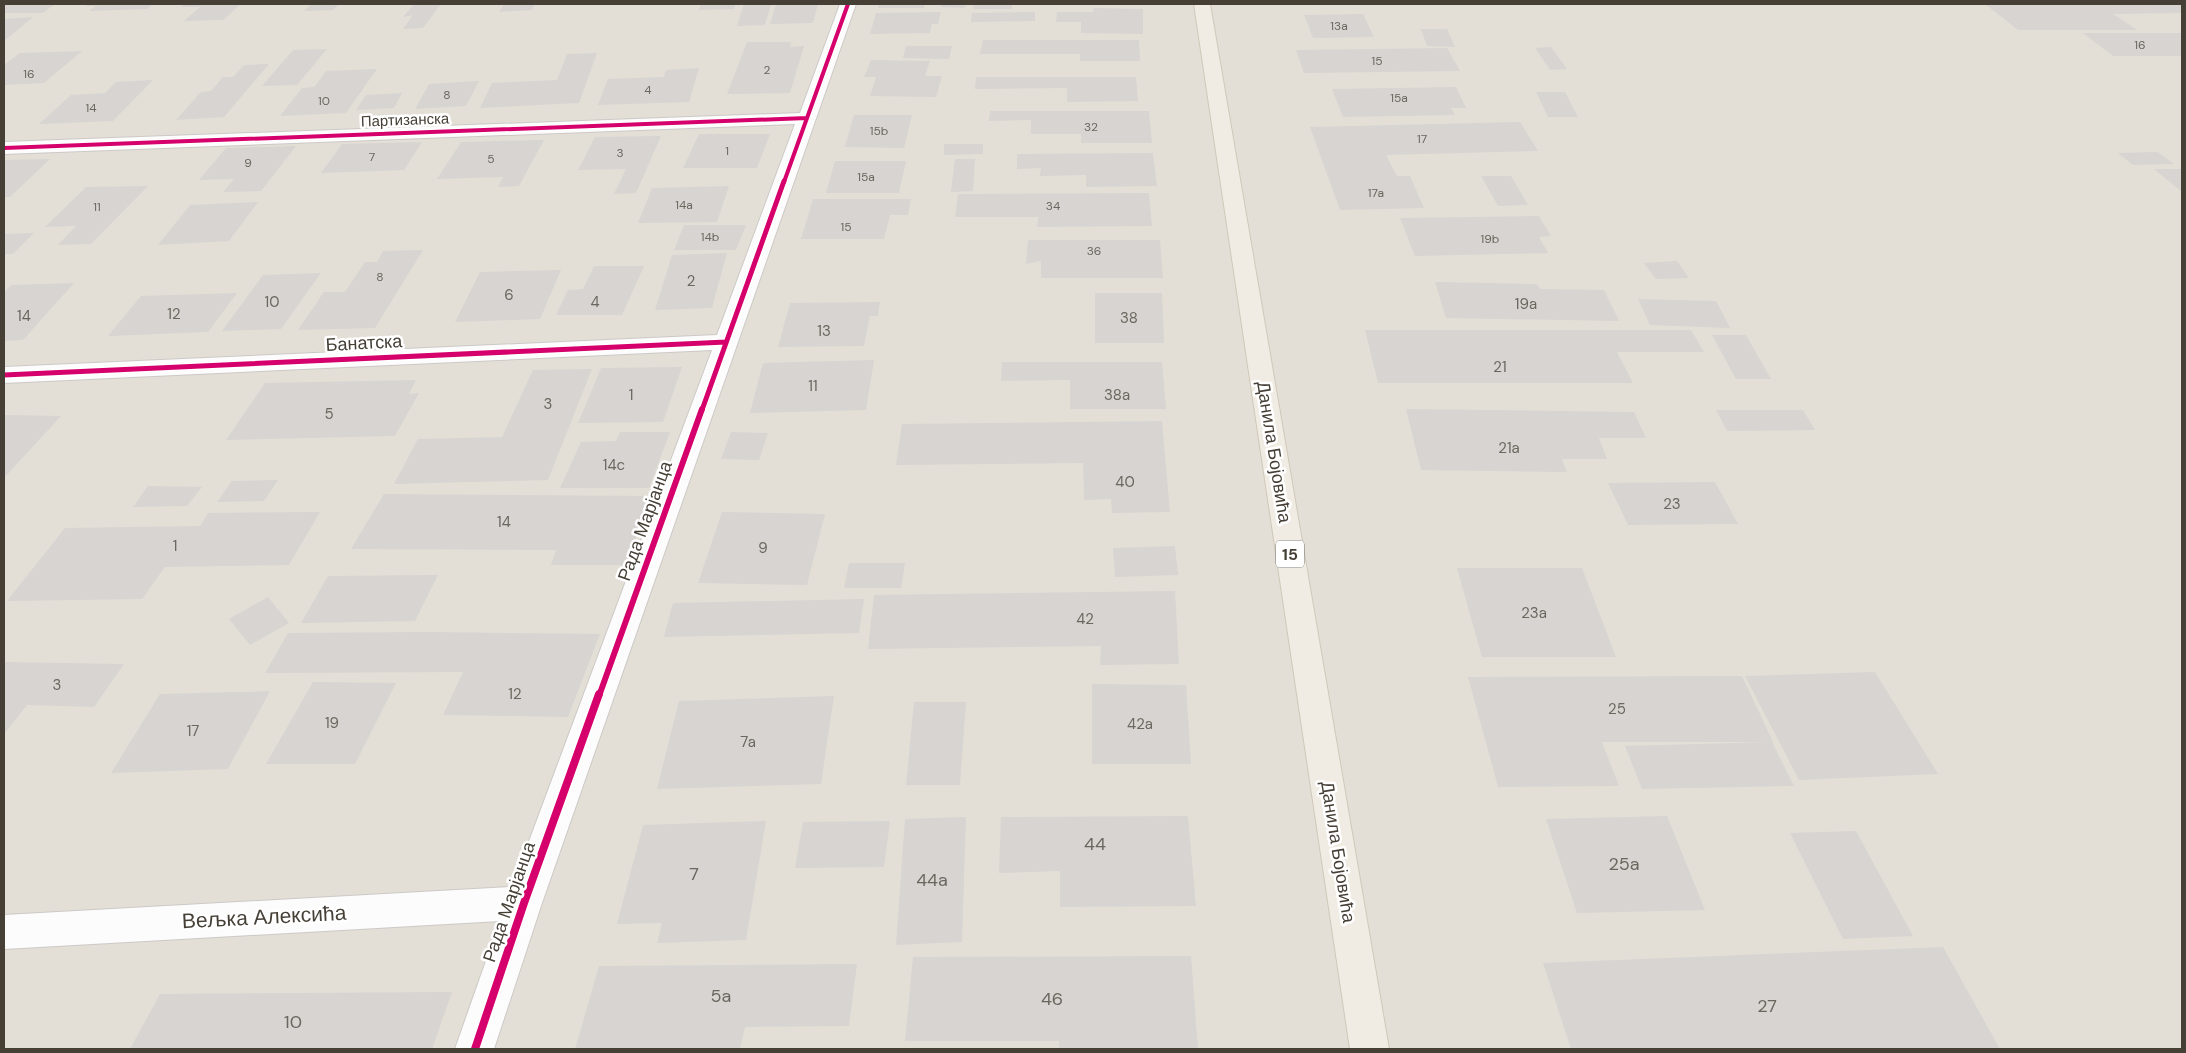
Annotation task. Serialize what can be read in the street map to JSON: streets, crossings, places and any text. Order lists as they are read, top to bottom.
{
  "streets": {
    "main road": ["Данила Бојовића", "15"],
    "street": [
      "Партизанска",
      "Банатска",
      "Рада Марјанца",
      "Вељка Алексића"
    ]
  },
  "crossings": [
    ["Партизанска", "Рада Марјанца"],
    ["Банатска", "Рада Марјанца"],
    ["Рада Марјанца", "Вељка Алексића"]
  ],
  "house_numbers": [
    "13a",
    "16",
    "15",
    "2",
    "16",
    "4",
    "8",
    "15a",
    "10",
    "14",
    "32",
    "15b",
    "17",
    "1",
    "3",
    "7",
    "5",
    "9",
    "15a",
    "17a",
    "14a",
    "34",
    "11",
    "15",
    "14b",
    "19b",
    "36",
    "8",
    "2",
    "6",
    "10",
    "4",
    "19a",
    "12",
    "14",
    "38",
    "13",
    "21",
    "11",
    "1",
    "38a",
    "3",
    "5",
    "21a",
    "14c",
    "40",
    "23",
    "14",
    "1",
    "9",
    "23a",
    "42",
    "3",
    "12",
    "25",
    "19",
    "42a",
    "17",
    "7a",
    "44",
    "25a",
    "7",
    "44a",
    "5a",
    "46",
    "27",
    "10"
  ]
}
